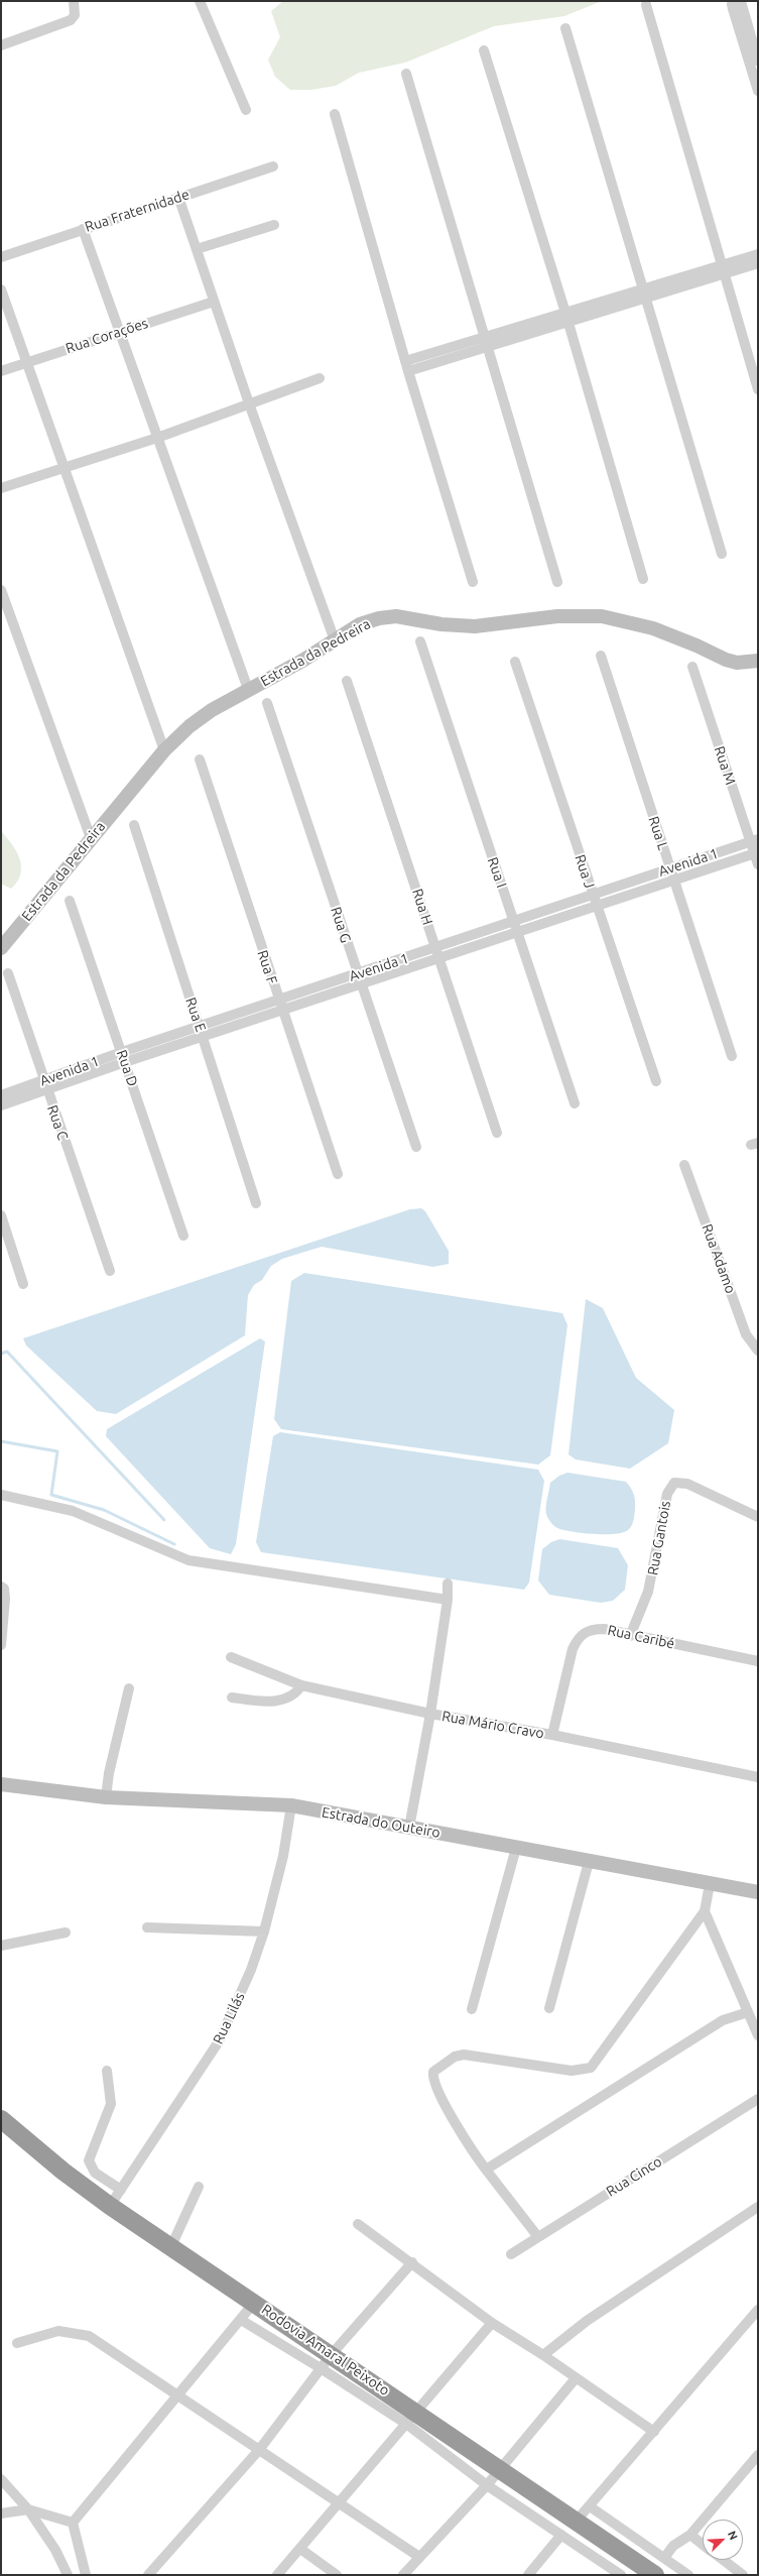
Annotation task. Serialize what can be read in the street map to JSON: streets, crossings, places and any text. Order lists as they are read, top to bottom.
{
  "streets": {
    "highway": ["Rodovia Amaral Peixoto"],
    "street": [
      "Rua Fraternidade",
      "Rua Corações",
      "Estrada da Pedreira",
      "Rua M",
      "Rua L",
      "Avenida 1",
      "Rua J",
      "Rua I",
      "Rua H",
      "Rua G",
      "Rua F",
      "Rua E",
      "Rua D",
      "Rua C",
      "Rua Adamo",
      "Rua Gantois",
      "Rua Caribé",
      "Rua Mário Cravo",
      "Estrada do Outeiro",
      "Rua Lilás",
      "Rua Cinco"
    ]
  },
  "crossings": [
    ["Rua M", "Avenida 1"],
    ["Rua L", "Avenida 1"],
    ["Avenida 1", "Rua J"],
    ["Avenida 1", "Rua I"],
    ["Avenida 1", "Rua H"],
    ["Avenida 1", "Rua G"],
    ["Avenida 1", "Rua F"],
    ["Avenida 1", "Rua E"],
    ["Avenida 1", "Rua D"],
    ["Avenida 1", "Rua C"],
    ["Rua Gantois", "Rua Caribé"],
    ["Rua Caribé", "Rua Mário Cravo"],
    ["Estrada do Outeiro", "Rua Lilás"],
    ["Rua Lilás", "Rodovia Amaral Peixoto"]
  ],
  "north": "top right"
}
